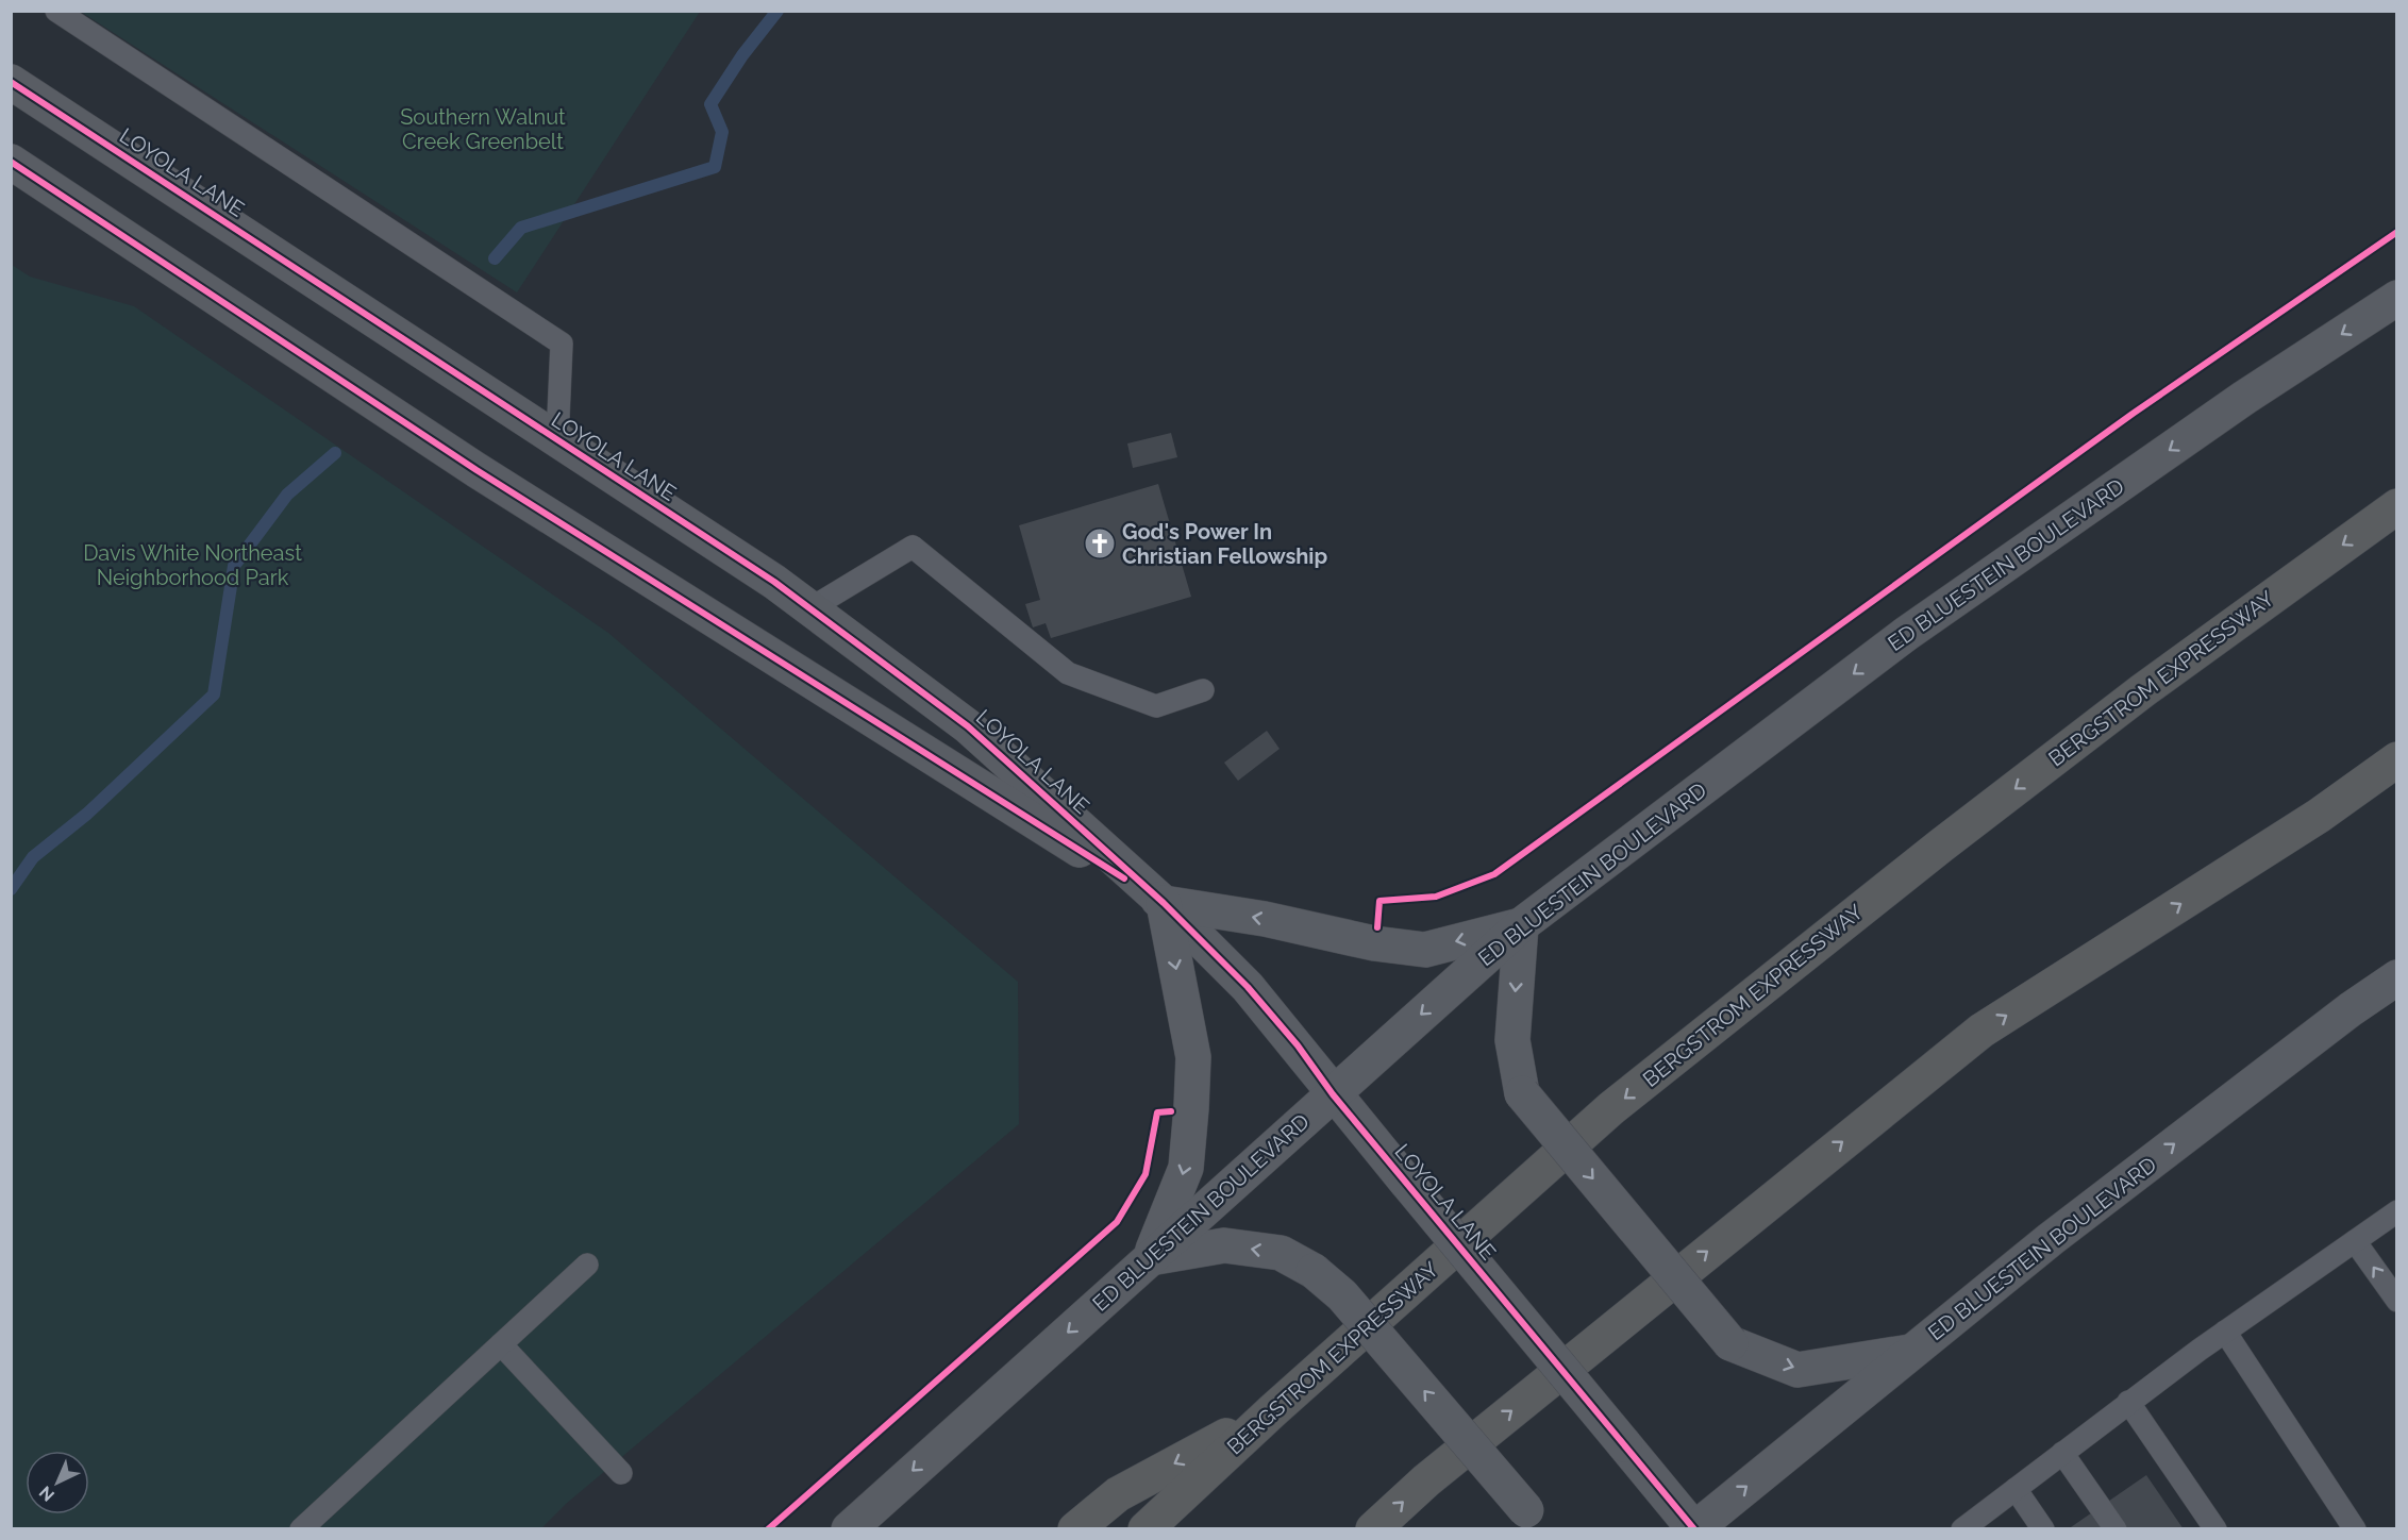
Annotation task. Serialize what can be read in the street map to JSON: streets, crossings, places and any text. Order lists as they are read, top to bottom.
{
  "streets": {
    "highway": ["BERGSTROM EXPRESSWAY"],
    "main road": ["LOYOLA LANE", "ED BLUESTEIN BOULEVARD"]
  },
  "crossings": [
    ["LOYOLA LANE", "ED BLUESTEIN BOULEVARD"]
  ],
  "parks": ["Southern Walnut Creek Greenbelt", "Davis White Northeast Neighborhood Park"],
  "places": {
    "church": ["God's Power In Christian Fellowship"]
  },
  "north": "bottom left"
}
